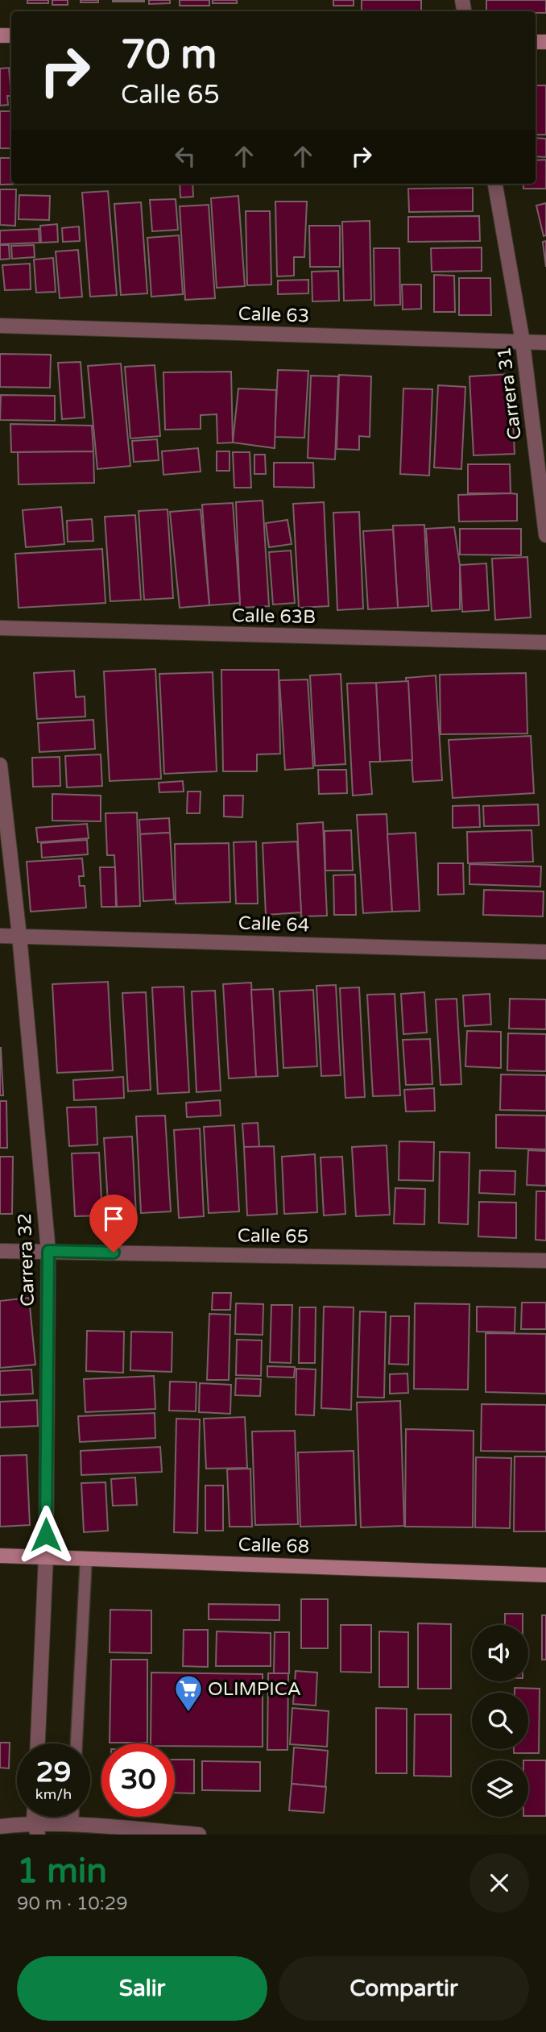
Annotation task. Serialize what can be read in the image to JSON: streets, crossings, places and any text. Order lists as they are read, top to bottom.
{
  "streets": {
    "street": [
      "Calle 63",
      "Carrera 31",
      "Calle 63B",
      "Calle 64",
      "Calle 65",
      "Carrera 32",
      "Calle 68"
    ]
  },
  "crossings": [
    ["Calle 63", "Carrera 31"],
    ["Calle 64", "Carrera 32"],
    ["Calle 65", "Carrera 32"],
    ["Carrera 32", "Calle 68"]
  ],
  "places": {
    "supermarket": ["OLIMPICA"]
  },
  "page": {
    "turn": ["70 m", "Calle 65"],
    "speed": "29 km/h",
    "limit": "30",
    "heading": ["1 min", "90 m · 10:29"],
    "buttons": ["Salir", "Compartir"]
  }
}
